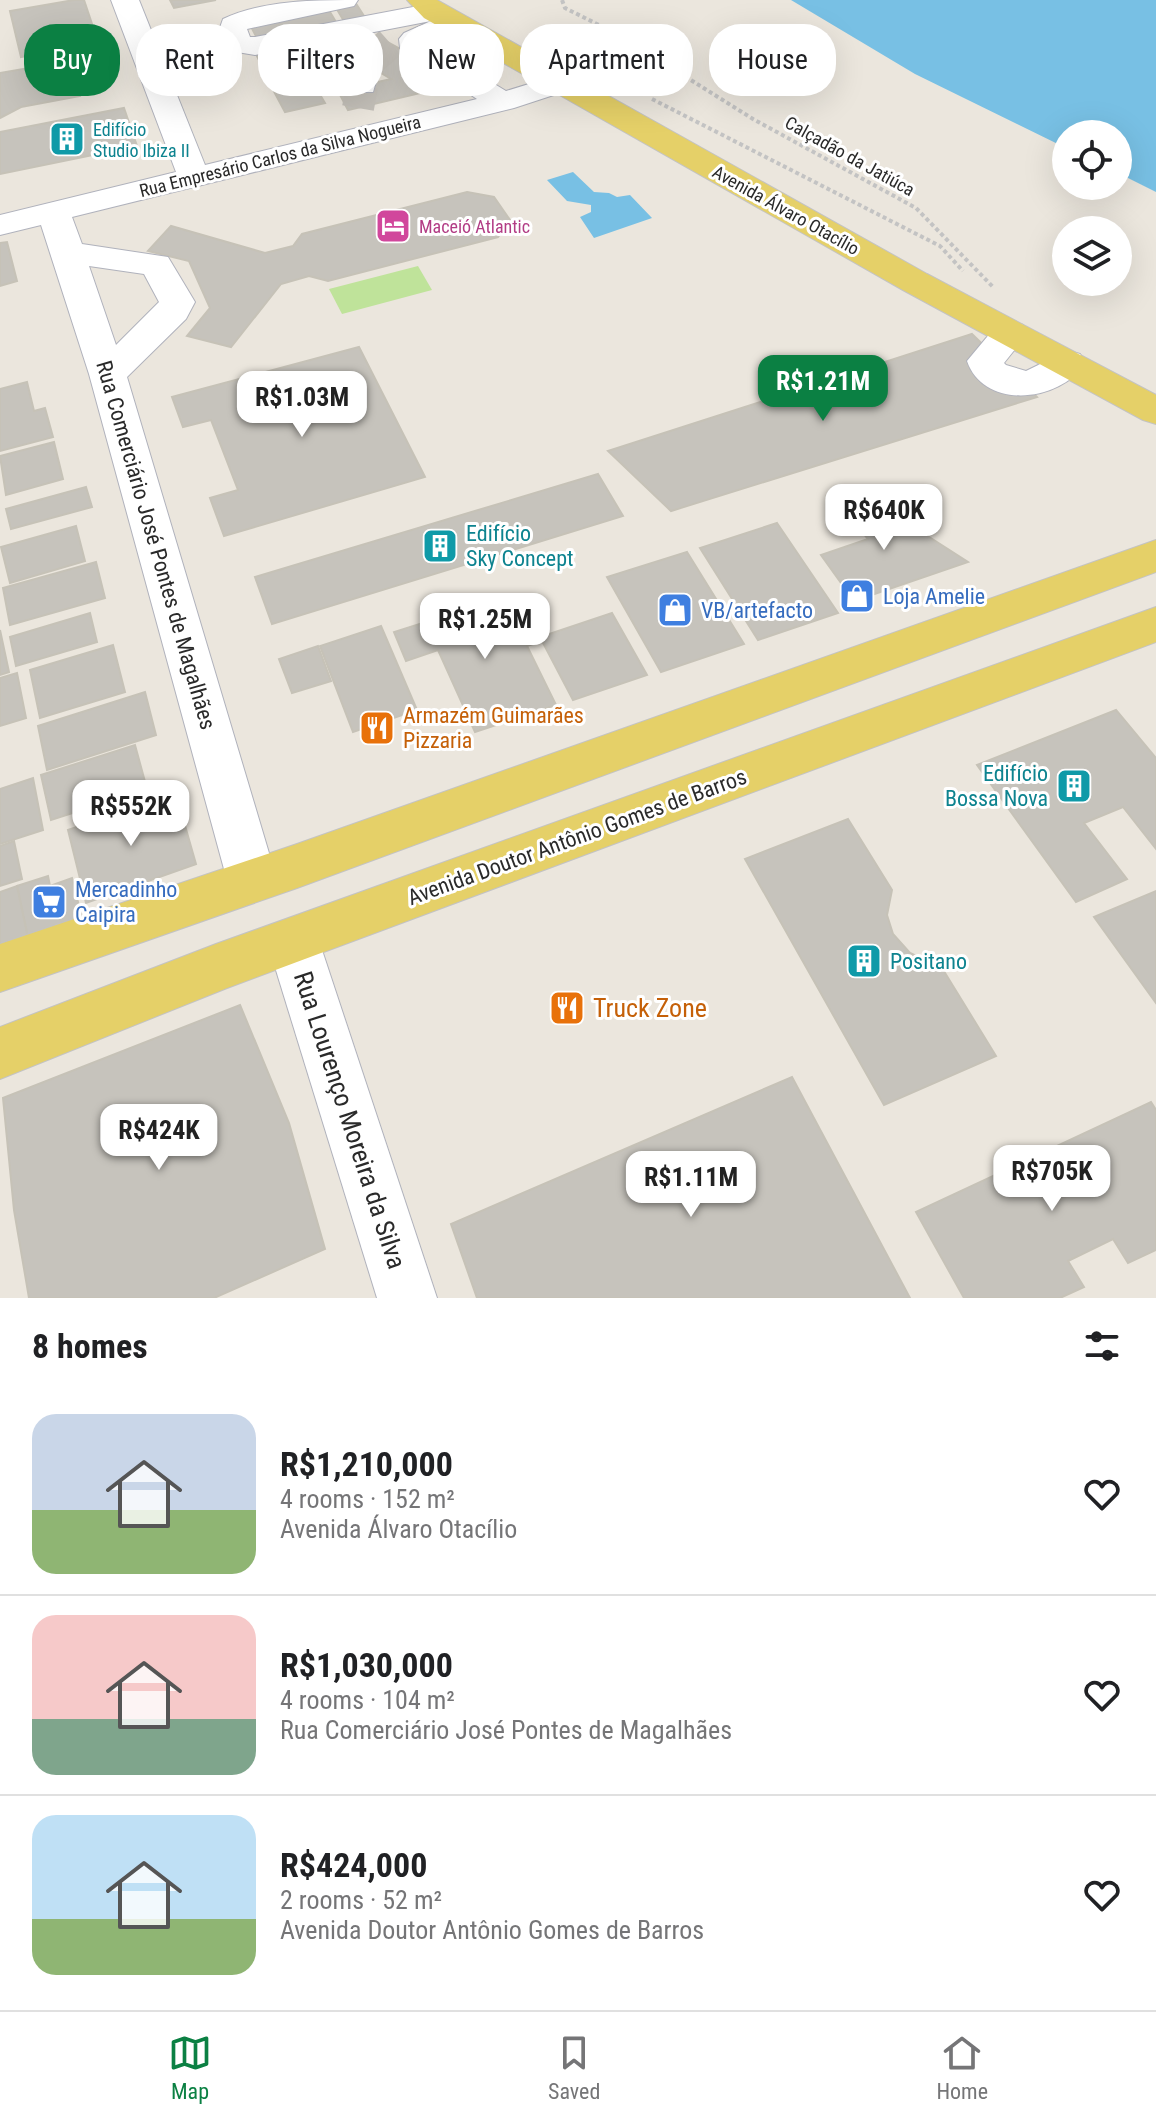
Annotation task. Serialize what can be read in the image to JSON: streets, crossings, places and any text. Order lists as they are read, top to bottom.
{
  "streets": {
    "main road": ["Avenida Álvaro Otacílio", "Avenida Doutor Antônio Gomes de Barros"],
    "street": ["Rua Empresário Carlos da Silva Nogueira", "Rua Comerciário José Pontes de Magalhães", "Rua Lourenço Moreira da Silva"],
    "path": ["Calçadão da Jatiúca"]
  },
  "crossings": [
    ["Rua Empresário Carlos da Silva Nogueira", "Rua Comerciário José Pontes de Magalhães"],
    ["Avenida Doutor Antônio Gomes de Barros", "Rua Lourenço Moreira da Silva"]
  ],
  "places": {
    "building": [
      "Edifício Studio Ibiza II",
      "Edifício Sky Concept",
      "Edifício Bossa Nova",
      "Positano"
    ],
    "hotel": ["Maceió Atlantic"],
    "shop": ["Loja Amelie", "VB/artefacto"],
    "restaurant": ["Armazém Guimarães Pizzaria", "Truck Zone"],
    "supermarket": ["Mercadinho Caipira"]
  },
  "page": {
    "chip": [
      "Buy",
      "Rent",
      "Filters",
      "New",
      "Apartment",
      "House"
    ],
    "price": [
      "R$1.21M",
      "R$1.03M",
      "R$640K",
      "R$1.25M",
      "R$552K",
      "R$424K",
      "R$705K",
      "R$1.11M"
    ],
    "heading": "8 homes",
    "list": [
      {
        "name": "R$1,210,000",
        "note": "4 rooms · 152 m² · Avenida Álvaro Otacílio"
      },
      {
        "name": "R$1,030,000",
        "note": "4 rooms · 104 m² · Rua Comerciário José Pontes de Magalhães"
      },
      {
        "name": "R$424,000",
        "note": "2 rooms · 52 m² · Avenida Doutor Antônio Gomes de Barros"
      }
    ],
    "tabs": ["Map", "Saved", "Home"]
  }
}
